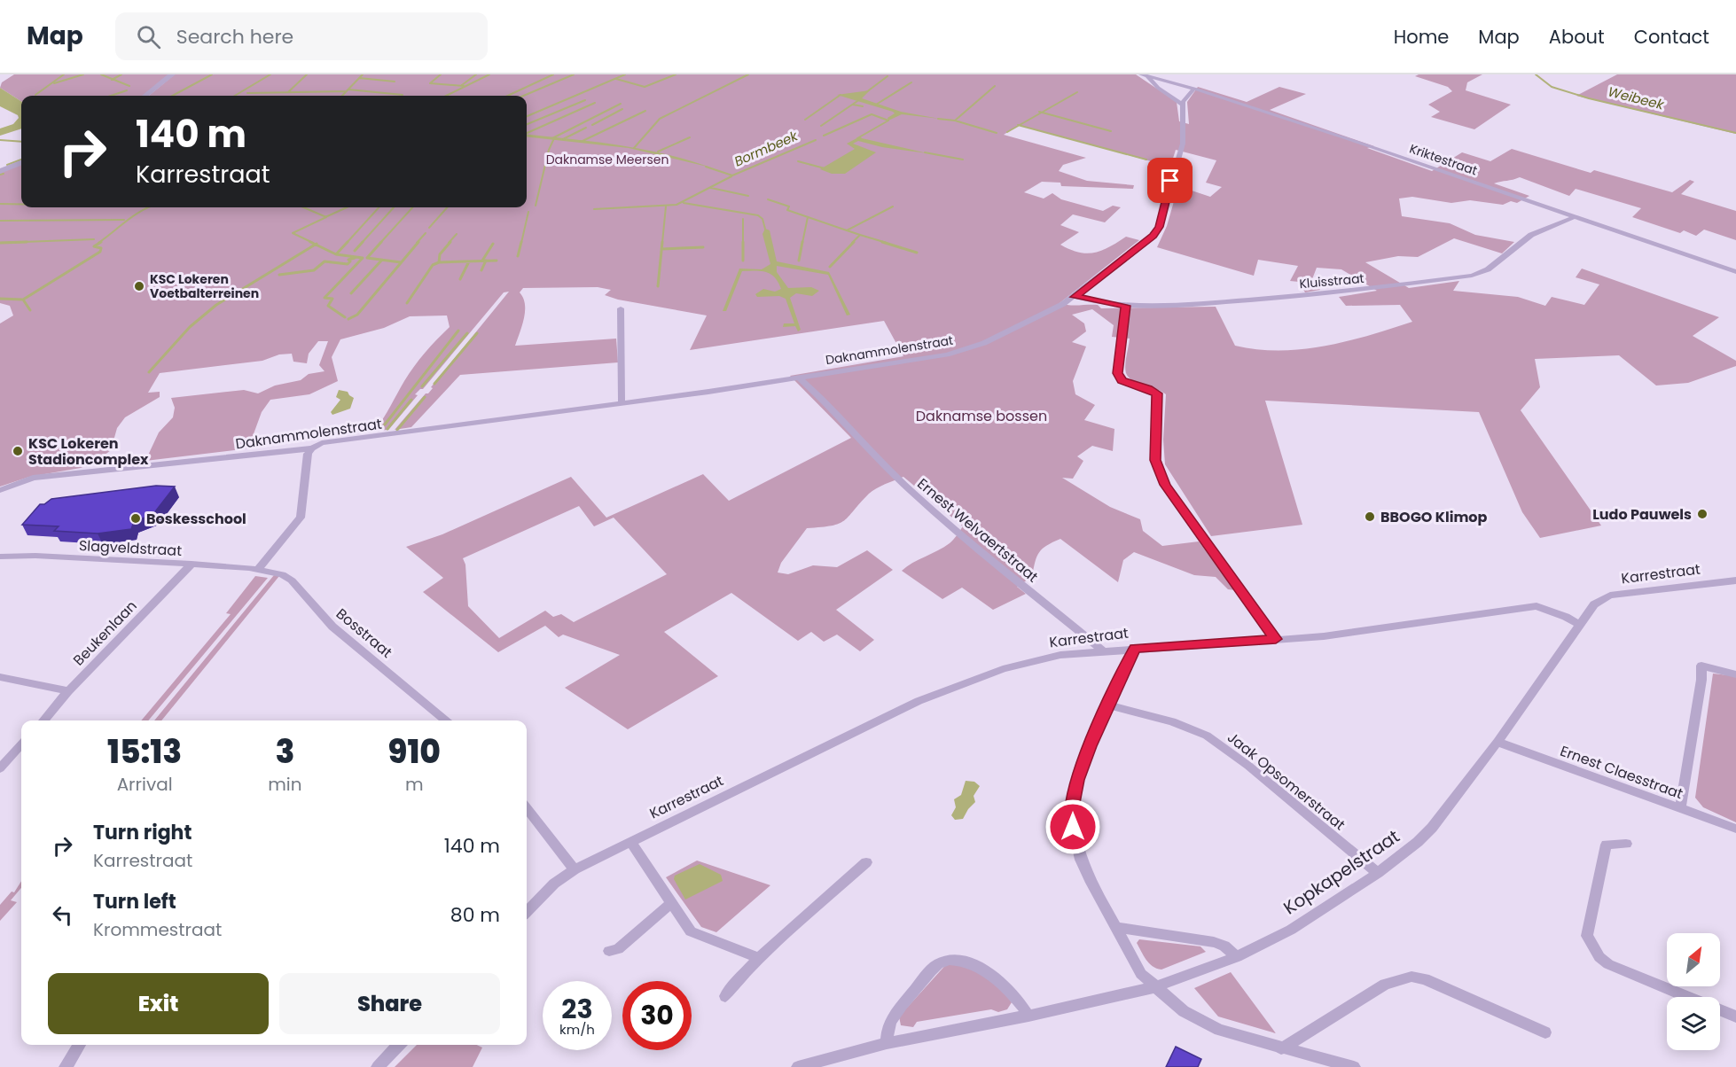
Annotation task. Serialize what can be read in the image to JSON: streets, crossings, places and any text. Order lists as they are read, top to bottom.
{
  "streets": {
    "street": [
      "Kriktestraat",
      "Kluisstraat",
      "Daknammolenstraat",
      "Ernest Welvaertstraat",
      "Slagveldstraat",
      "Karrestraat",
      "Beukenlaan",
      "Bosstraat",
      "Ernest Claesstraat",
      "Jaak Opsomerstraat",
      "Kopkapelstraat"
    ]
  },
  "crossings": [
    ["Kriktestraat", "Kluisstraat"],
    ["Kluisstraat", "Daknammolenstraat"],
    ["Daknammolenstraat", "Ernest Welvaertstraat"],
    ["Ernest Welvaertstraat", "Karrestraat"],
    ["Slagveldstraat", "Beukenlaan"],
    ["Slagveldstraat", "Bosstraat"],
    ["Karrestraat", "Kopkapelstraat"],
    ["Ernest Claesstraat", "Kopkapelstraat"],
    ["Jaak Opsomerstraat", "Kopkapelstraat"]
  ],
  "water": ["Weibeek", "Bormbeek"],
  "parks": ["Daknamse Meersen", "Daknamse bossen"],
  "places": [
    "KSC Lokeren Voetbalterreinen",
    "KSC Lokeren Stadioncomplex",
    "Ludo Pauwels",
    "BBOGO Klimop",
    "Boskesschool"
  ],
  "north": "top right",
  "page": {
    "header": "Map",
    "search": "Search here",
    "nav": [
      "Home",
      "Map",
      "About",
      "Contact"
    ],
    "turn": ["140 m", "Karrestraat"],
    "eta": [
      "15:13",
      "Arrival",
      "3",
      "min",
      "910",
      "m"
    ],
    "list": [
      {
        "name": "Turn right",
        "note": "Karrestraat",
        "value": "140 m"
      },
      {
        "name": "Turn left",
        "note": "Krommestraat",
        "value": "80 m"
      }
    ],
    "buttons": ["Exit", "Share"],
    "speed": "23 km/h",
    "limit": "30"
  }
}
